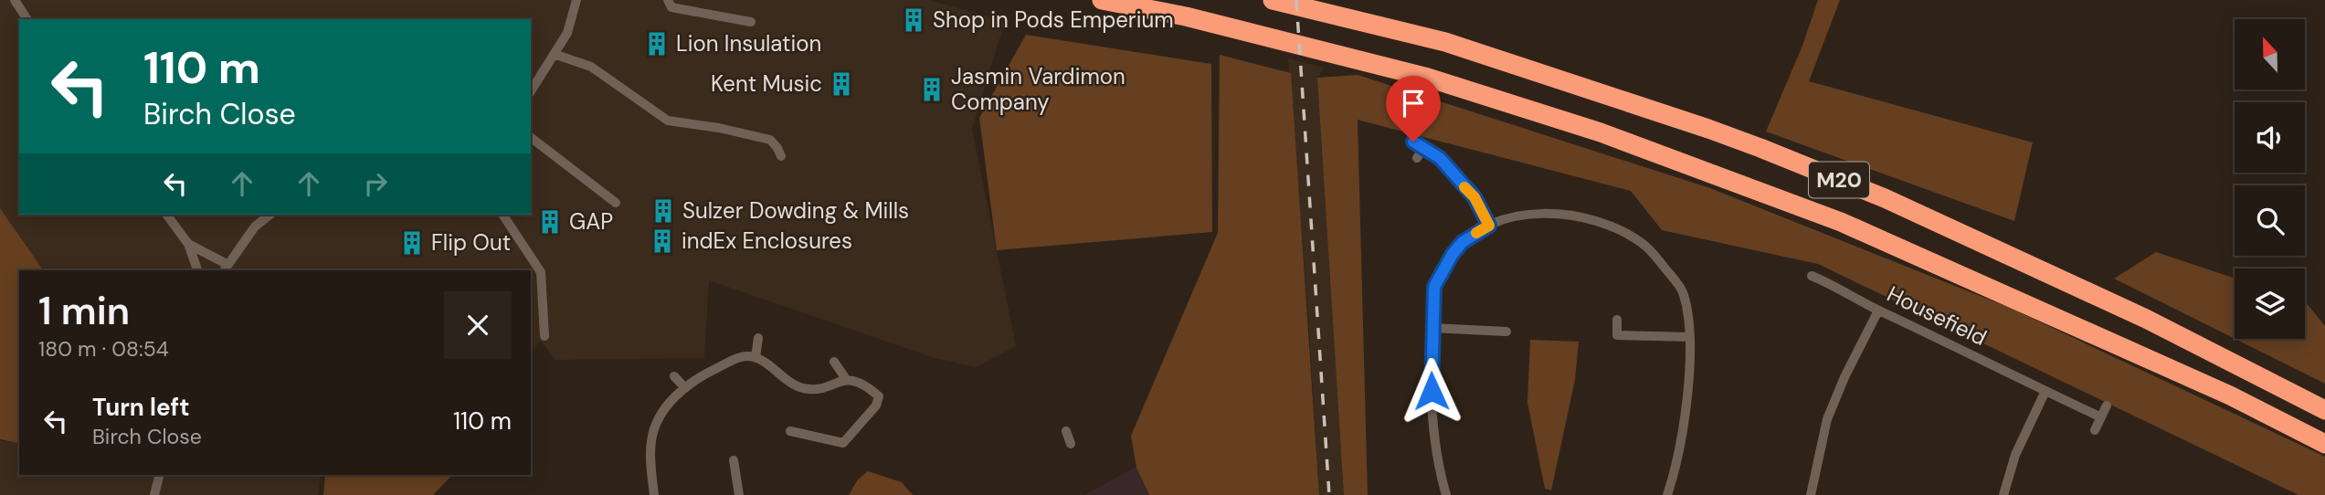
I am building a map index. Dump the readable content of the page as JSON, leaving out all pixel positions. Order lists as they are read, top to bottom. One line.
{"streets":{"highway":["M20"],"street":["Housefield"]},"places":{"building":["Shop in Pods Emperium","Lion Insulation","Kent Music","Jasmin Vardimon Company","Sulzer Dowding & Mills","GAP","indEx Enclosures","Flip Out"]},"north":"top","page":{"turn":["110 m","Birch Close"],"heading":["1 min","180 m · 08:54"],"list":[{"name":"Turn left","note":"Birch Close","value":"110 m"}]}}
